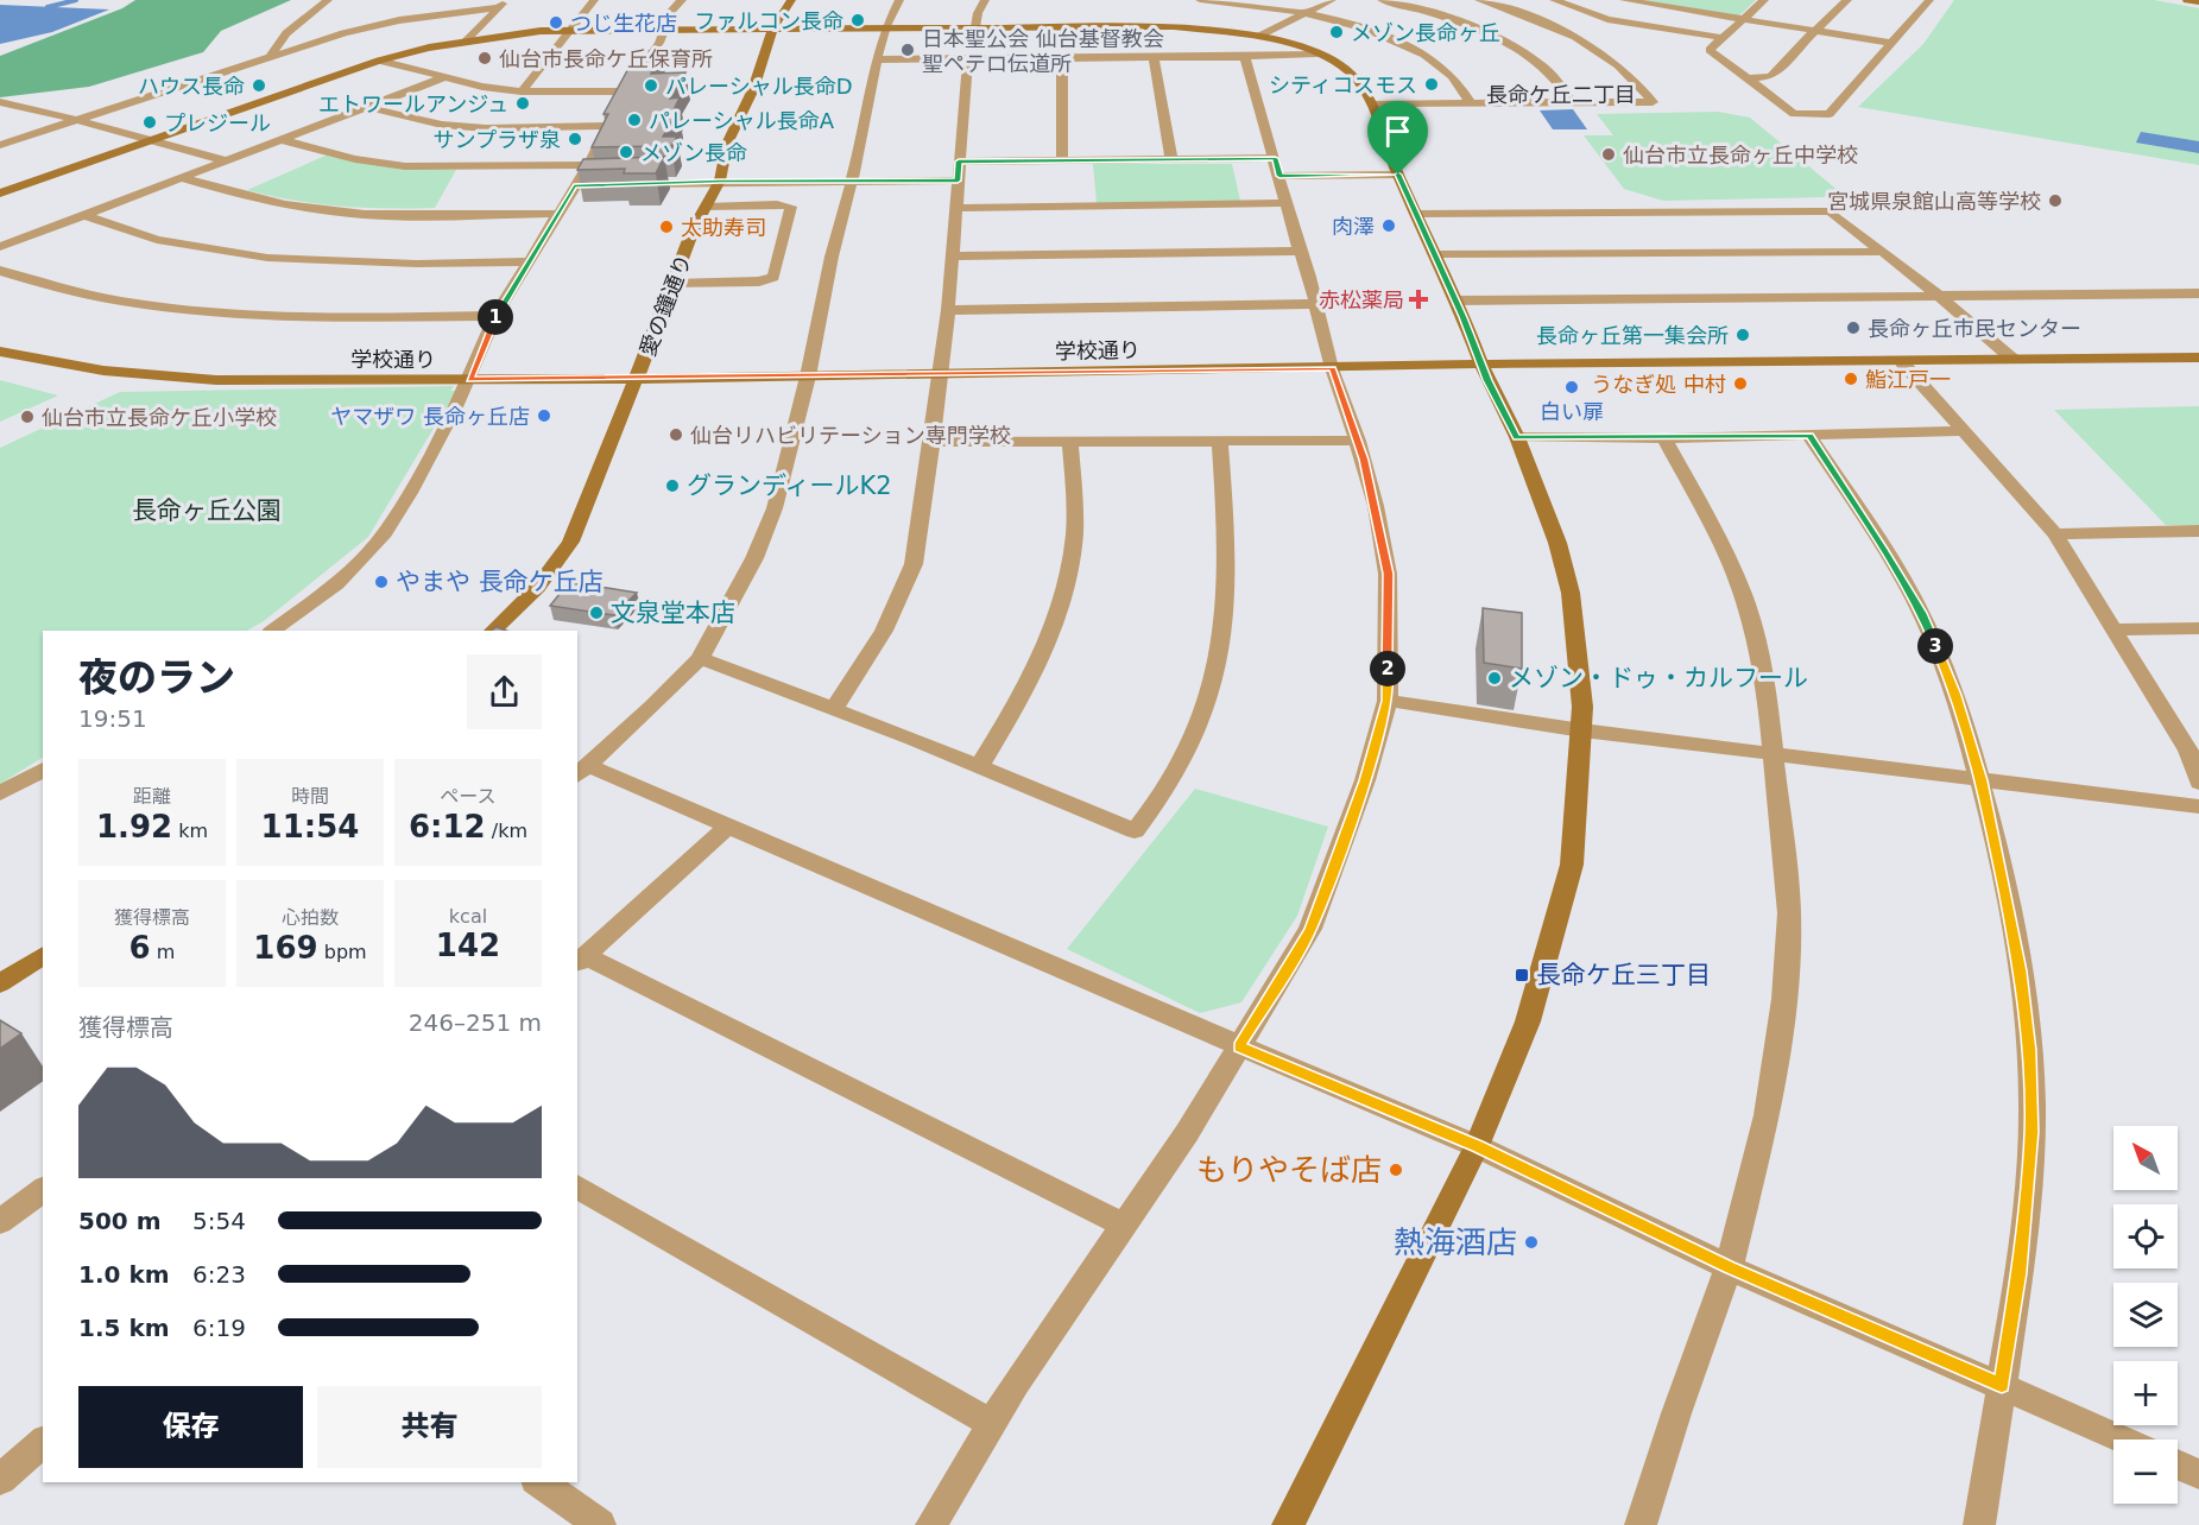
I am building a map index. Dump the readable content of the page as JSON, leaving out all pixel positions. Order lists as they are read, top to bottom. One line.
{"streets":{"street":["愛の鐘通り","学校通り"]},"crossings":[["愛の鐘通り","学校通り"]],"districts":["長命ケ丘二丁目"],"parks":["長命ヶ丘公園"],"places":{"other":["ファルコン長命","つじ生花店","メゾン長命ヶ丘","日本聖公会 仙台基督教会 聖ペテロ伝道所","仙台市長命ケ丘保育所","シティコスモス","ハウス長命","パレーシャル長命D","エトワールアンジュ","パレーシャル長命A","プレジール","サンプラザ泉","メゾン長命","仙台市立長命ヶ丘中学校","宮城県泉館山高等学校","肉澤","太助寿司","長命ヶ丘市民センター","長命ヶ丘第一集会所","鮨江戸一","うなぎ処 中村","白い扉","ヤマザワ 長命ヶ丘店","仙台市立長命ケ丘小学校","仙台リハビリテーション専門学校","グランディールK2","やまや 長命ケ丘店","文泉堂本店","メゾン・ドゥ・カルフール","もりやそば店","熱海酒店"],"health":["赤松薬局"],"transit":["長命ケ丘三丁目"]},"north":"top left","page":{"pins":["1","3","2"],"heading":["夜のラン","19:51"],"stats":[["距離","1.92 km"],["時間","11:54"],["ペース","6:12 /km"],["獲得標高","6 m"],["心拍数","169 bpm"],["kcal","142"]],"chart":["獲得標高","246–251 m"],"map_buttons":["+","−"],"list":[{"name":"500 m","note":"5:54"},{"name":"1.0 km","note":"6:23"},{"name":"1.5 km","note":"6:19"}],"buttons":["保存","共有"]}}
